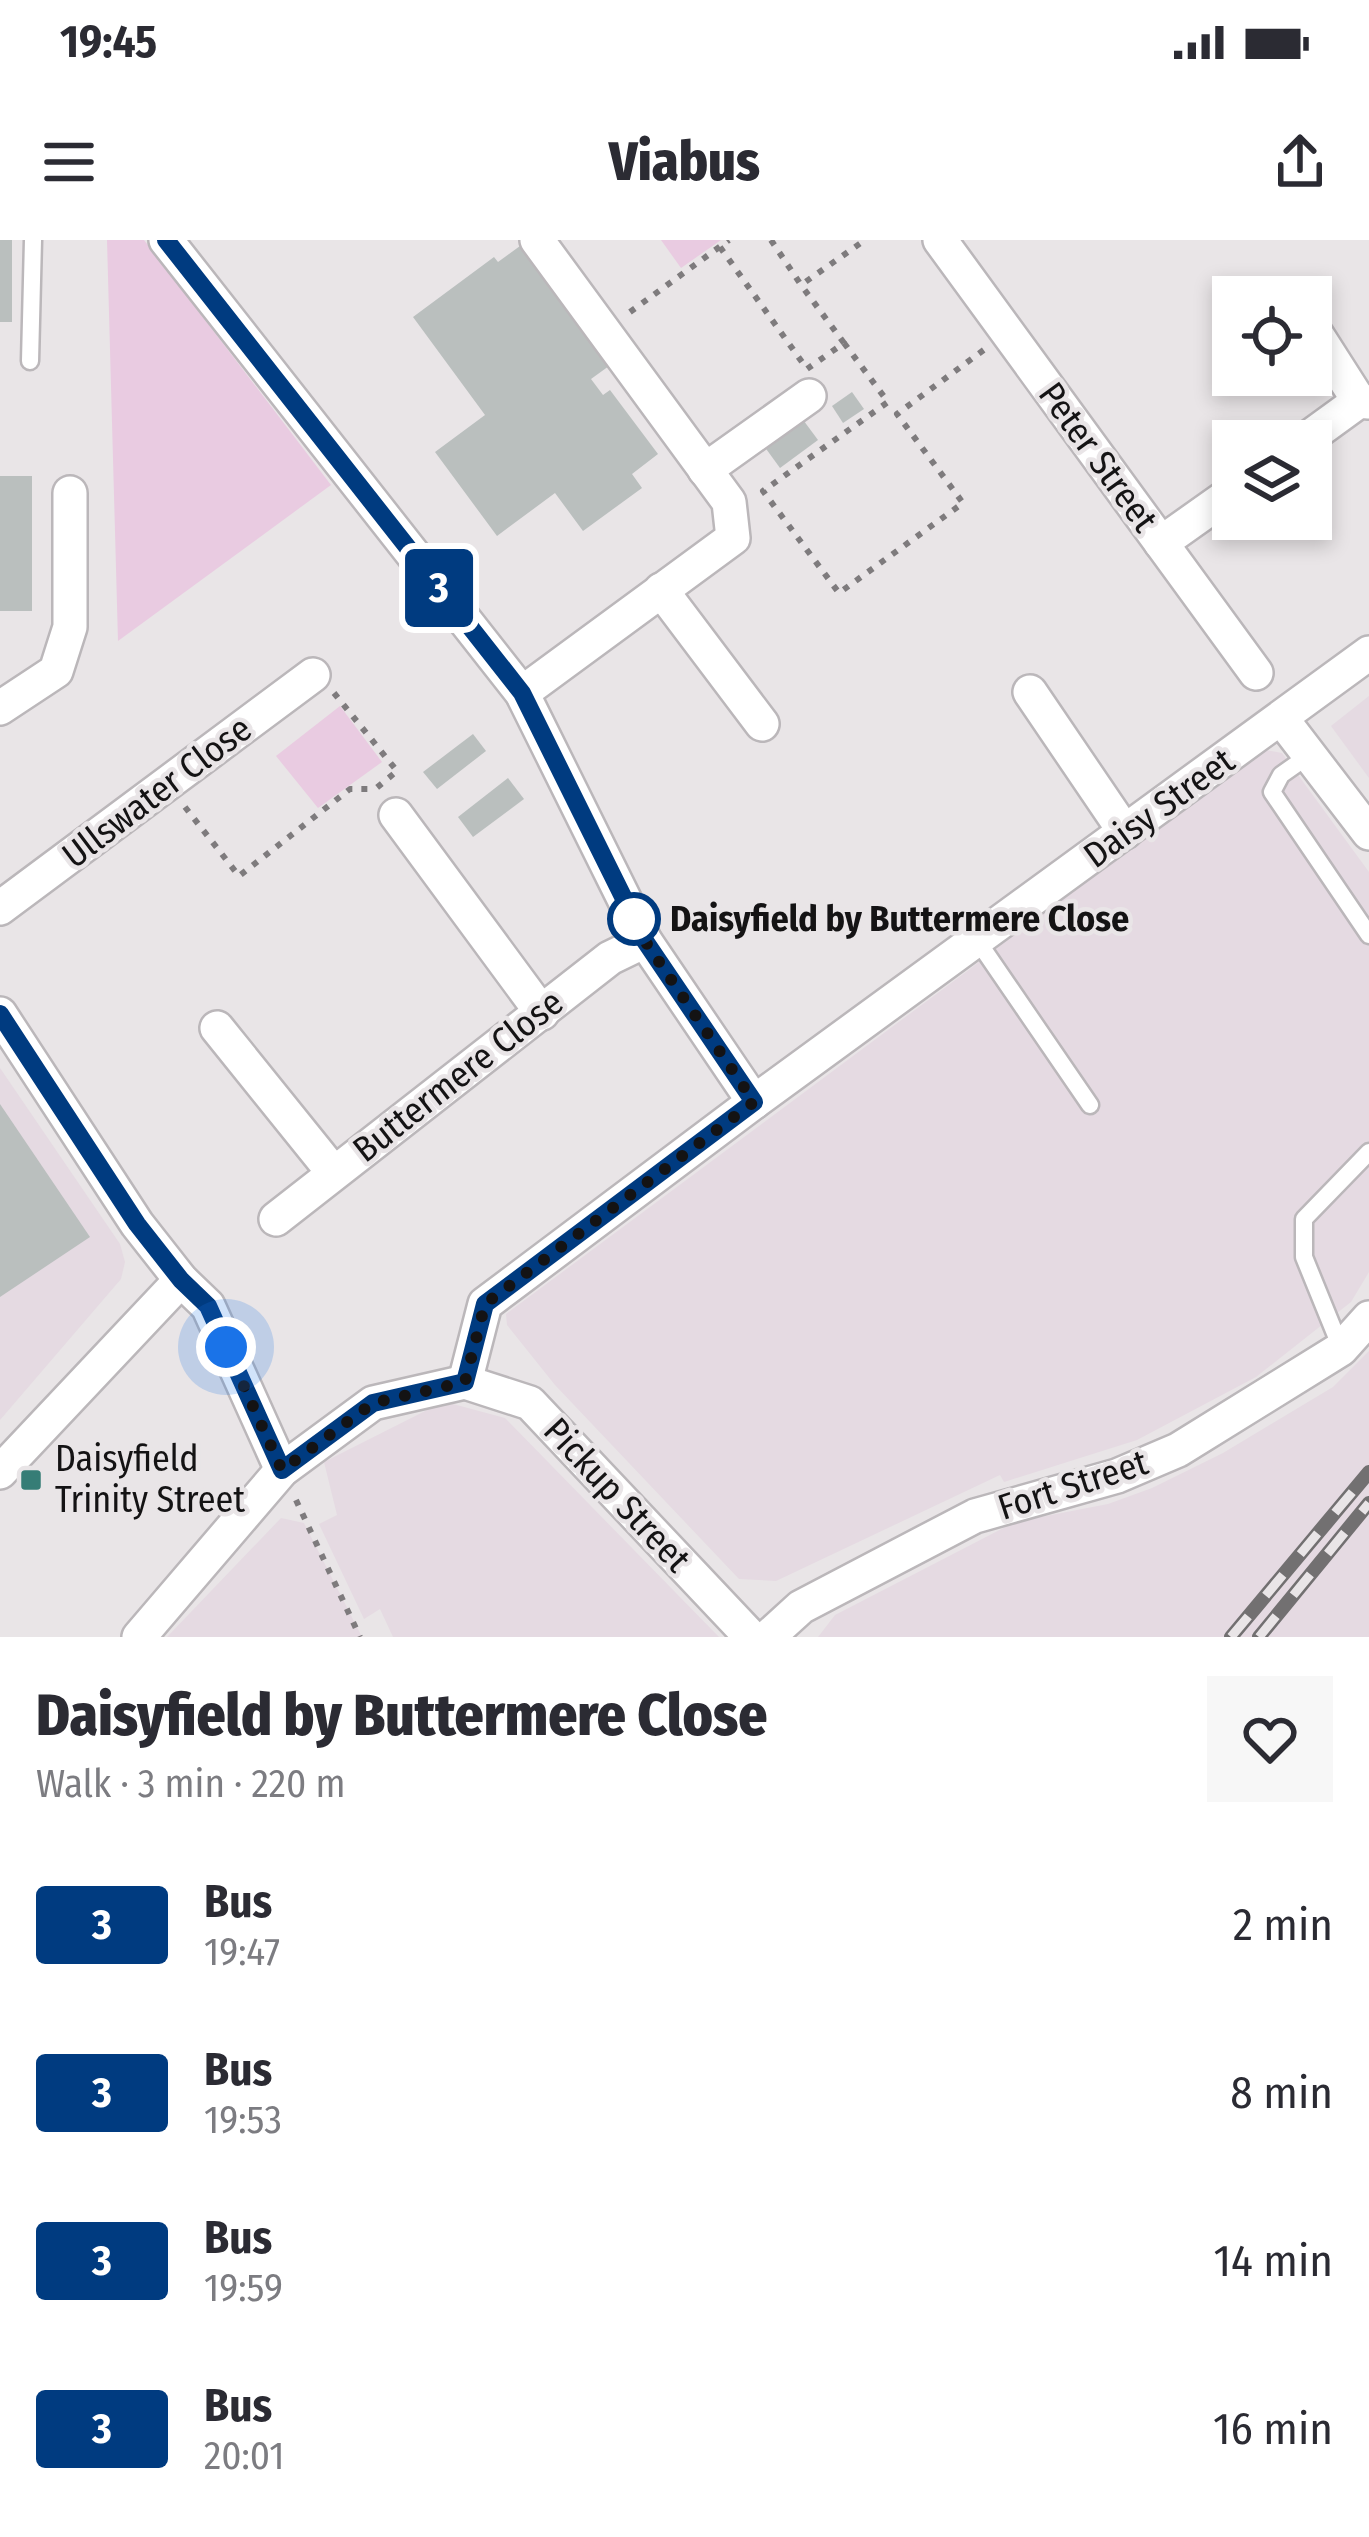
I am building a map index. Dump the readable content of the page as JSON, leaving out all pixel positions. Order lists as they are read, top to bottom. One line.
{"streets":{"street":["Peter Street","Ullswater Close","Daisy Street","Buttermere Close","Fort Street","Pickup Street"]},"crossings":[["Daisy Street","Pickup Street"]],"places":{"other":["Daisyfield by Buttermere Close"],"transit":["Daisyfield Trinity Street"]},"lines":["bus line 3"],"page":{"status":"19:45","header":"Viabus","on_map":"3","heading":["Daisyfield by Buttermere Close","Walk · 3 min · 220 m"],"list":[{"mark":"3","name":"Bus","note":"19:47","value":"2 min"},{"mark":"3","name":"Bus","note":"19:53","value":"8 min"},{"mark":"3","name":"Bus","note":"19:59","value":"14 min"},{"mark":"3","name":"Bus","note":"20:01","value":"16 min"}]}}
